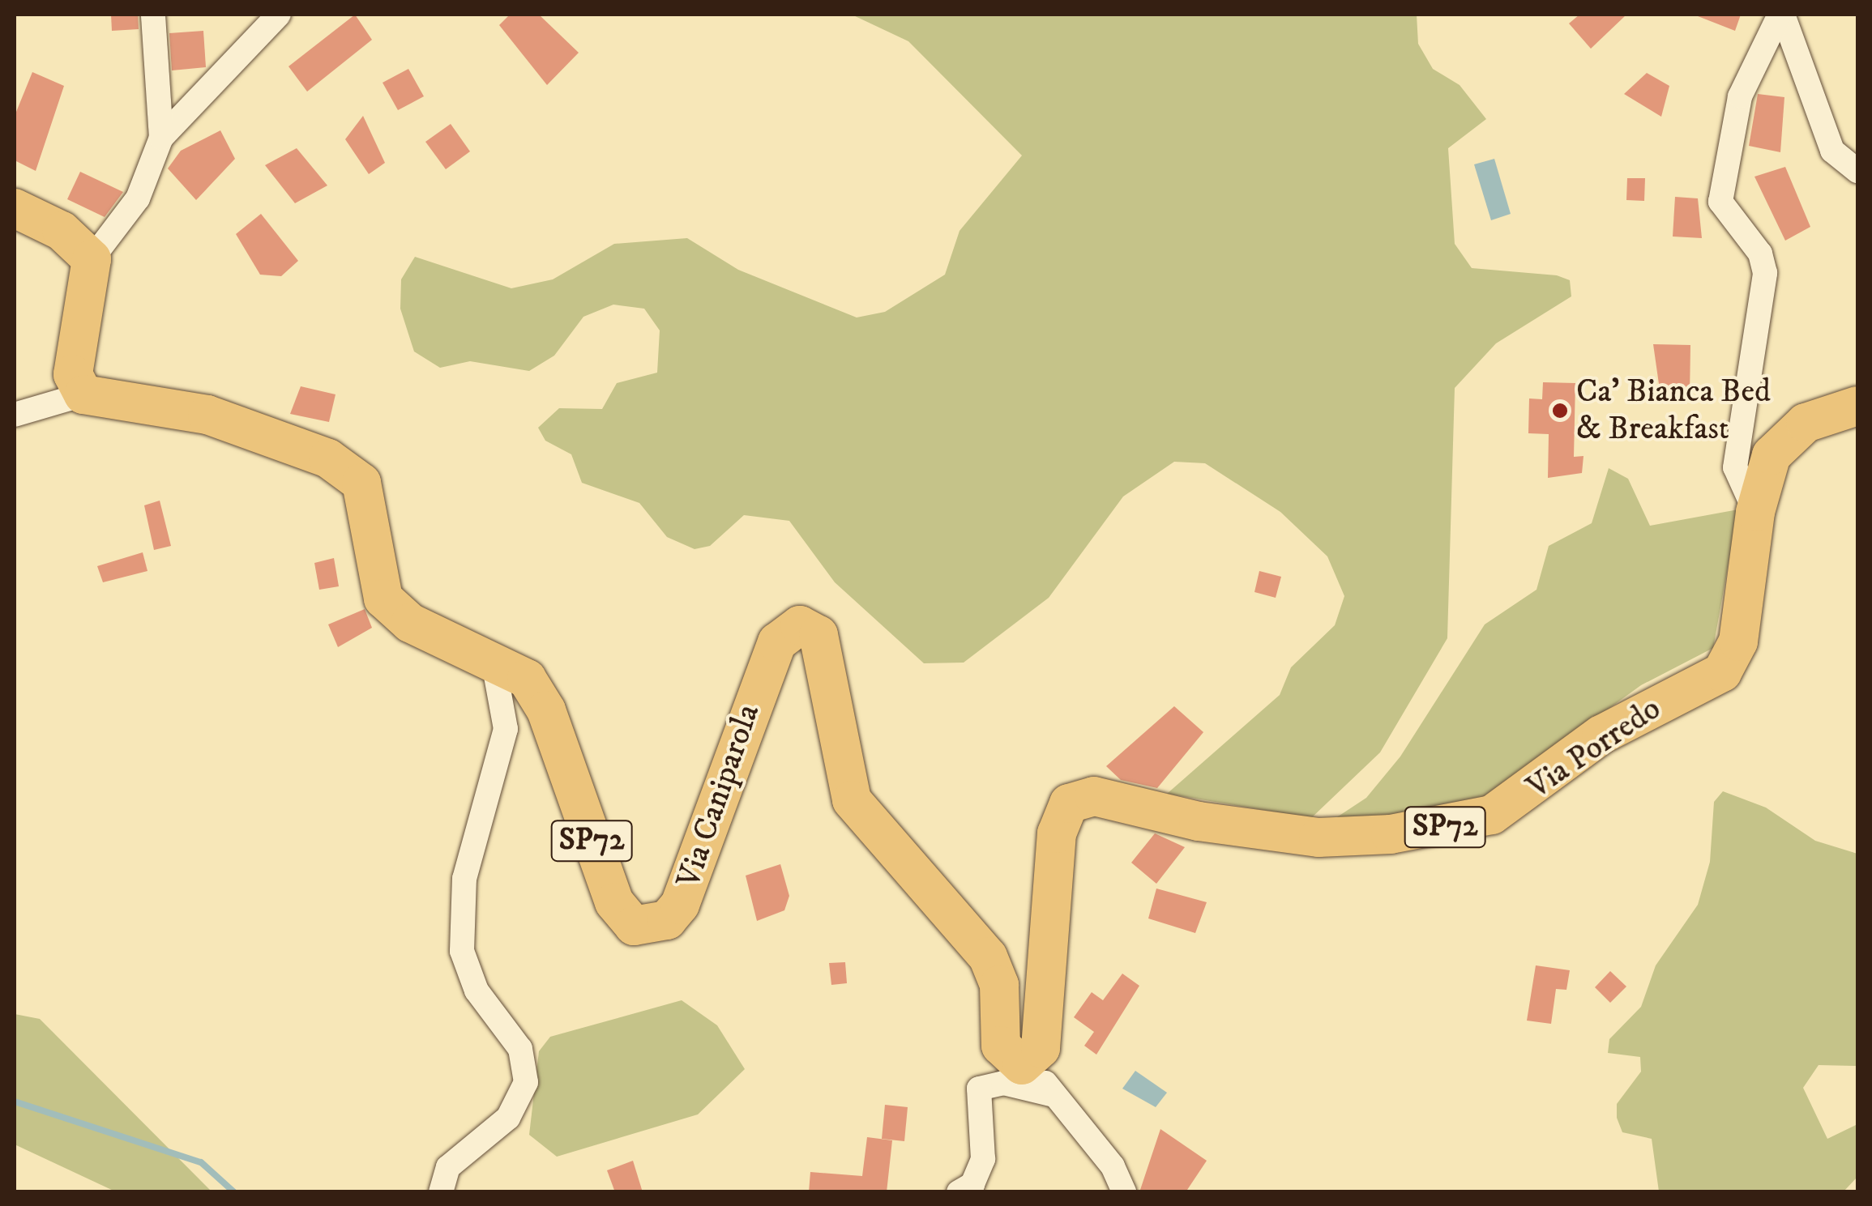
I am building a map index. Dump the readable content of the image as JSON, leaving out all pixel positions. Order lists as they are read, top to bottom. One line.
{"streets":{"main road":["Via Porredo","Via Caniparola","SP72"]},"crossings":[["Via Porredo","Via Caniparola"]],"places":["Ca' Bianca Bed & Breakfast"]}
